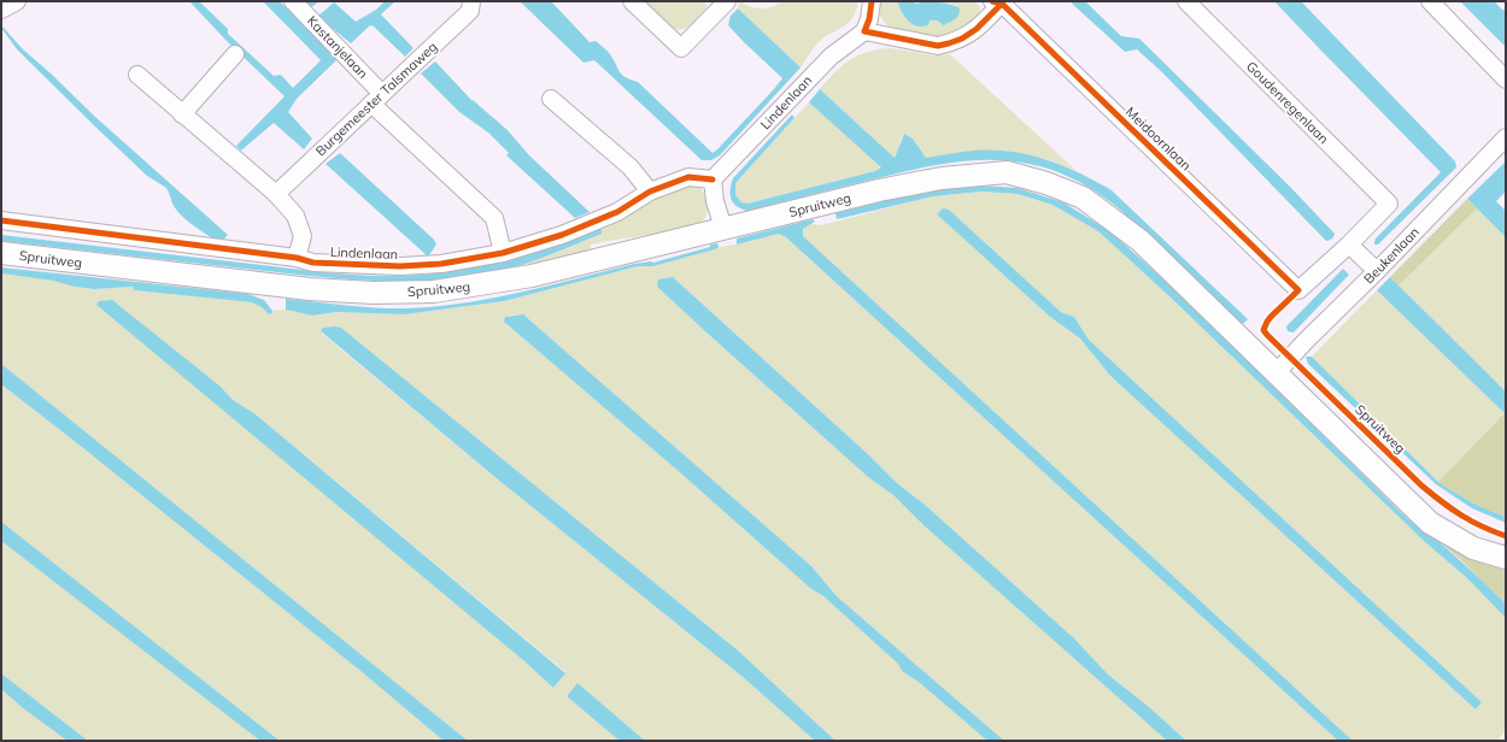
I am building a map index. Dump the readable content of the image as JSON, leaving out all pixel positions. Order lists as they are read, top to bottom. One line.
{"streets":{"main road":["Spruitweg"],"street":["Kastanjelaan","Burgemeester Talsmaweg","Lindenlaan","Goudenregenlaan","Meidoornlaan","Beukenlaan"]},"crossings":[["Kastanjelaan","Burgemeester Talsmaweg"],["Kastanjelaan","Lindenlaan"],["Goudenregenlaan","Meidoornlaan"],["Spruitweg","Beukenlaan"]]}
